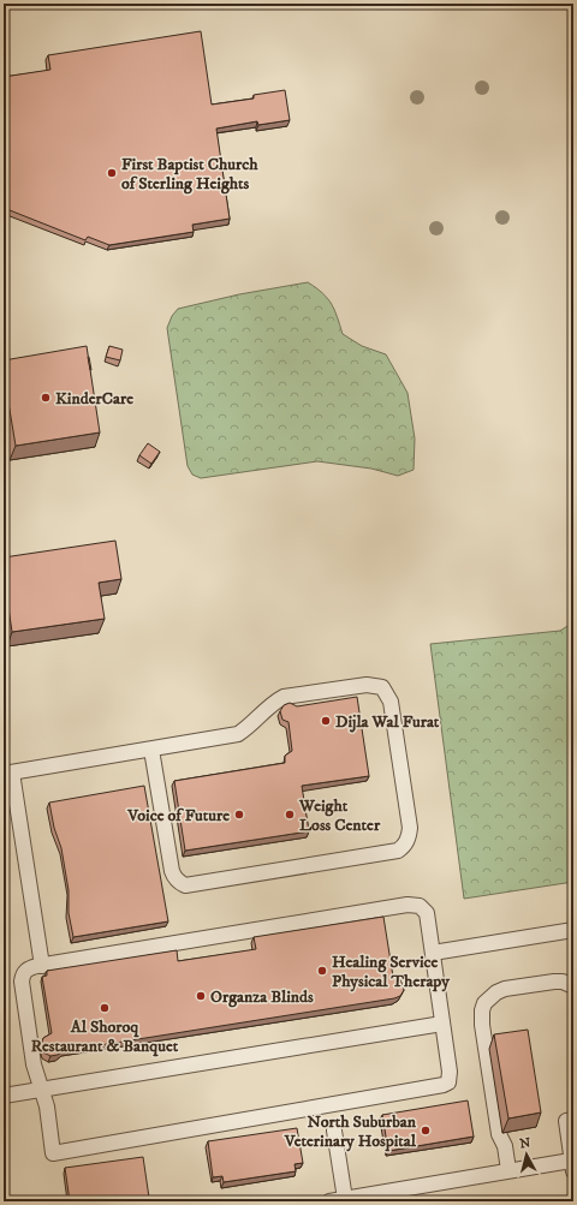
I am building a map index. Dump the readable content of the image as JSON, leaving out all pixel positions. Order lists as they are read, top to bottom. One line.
{"places":["First Baptist Church of Sterling Heights","KinderCare","Dijla Wal Furat","Voice of Future","Weight Loss Center","Healing Service Physical Therapy","Organza Blinds","Al Shoroq Restaurant & Banquet","North Suburban Veterinary Hospital"],"north":"top"}
